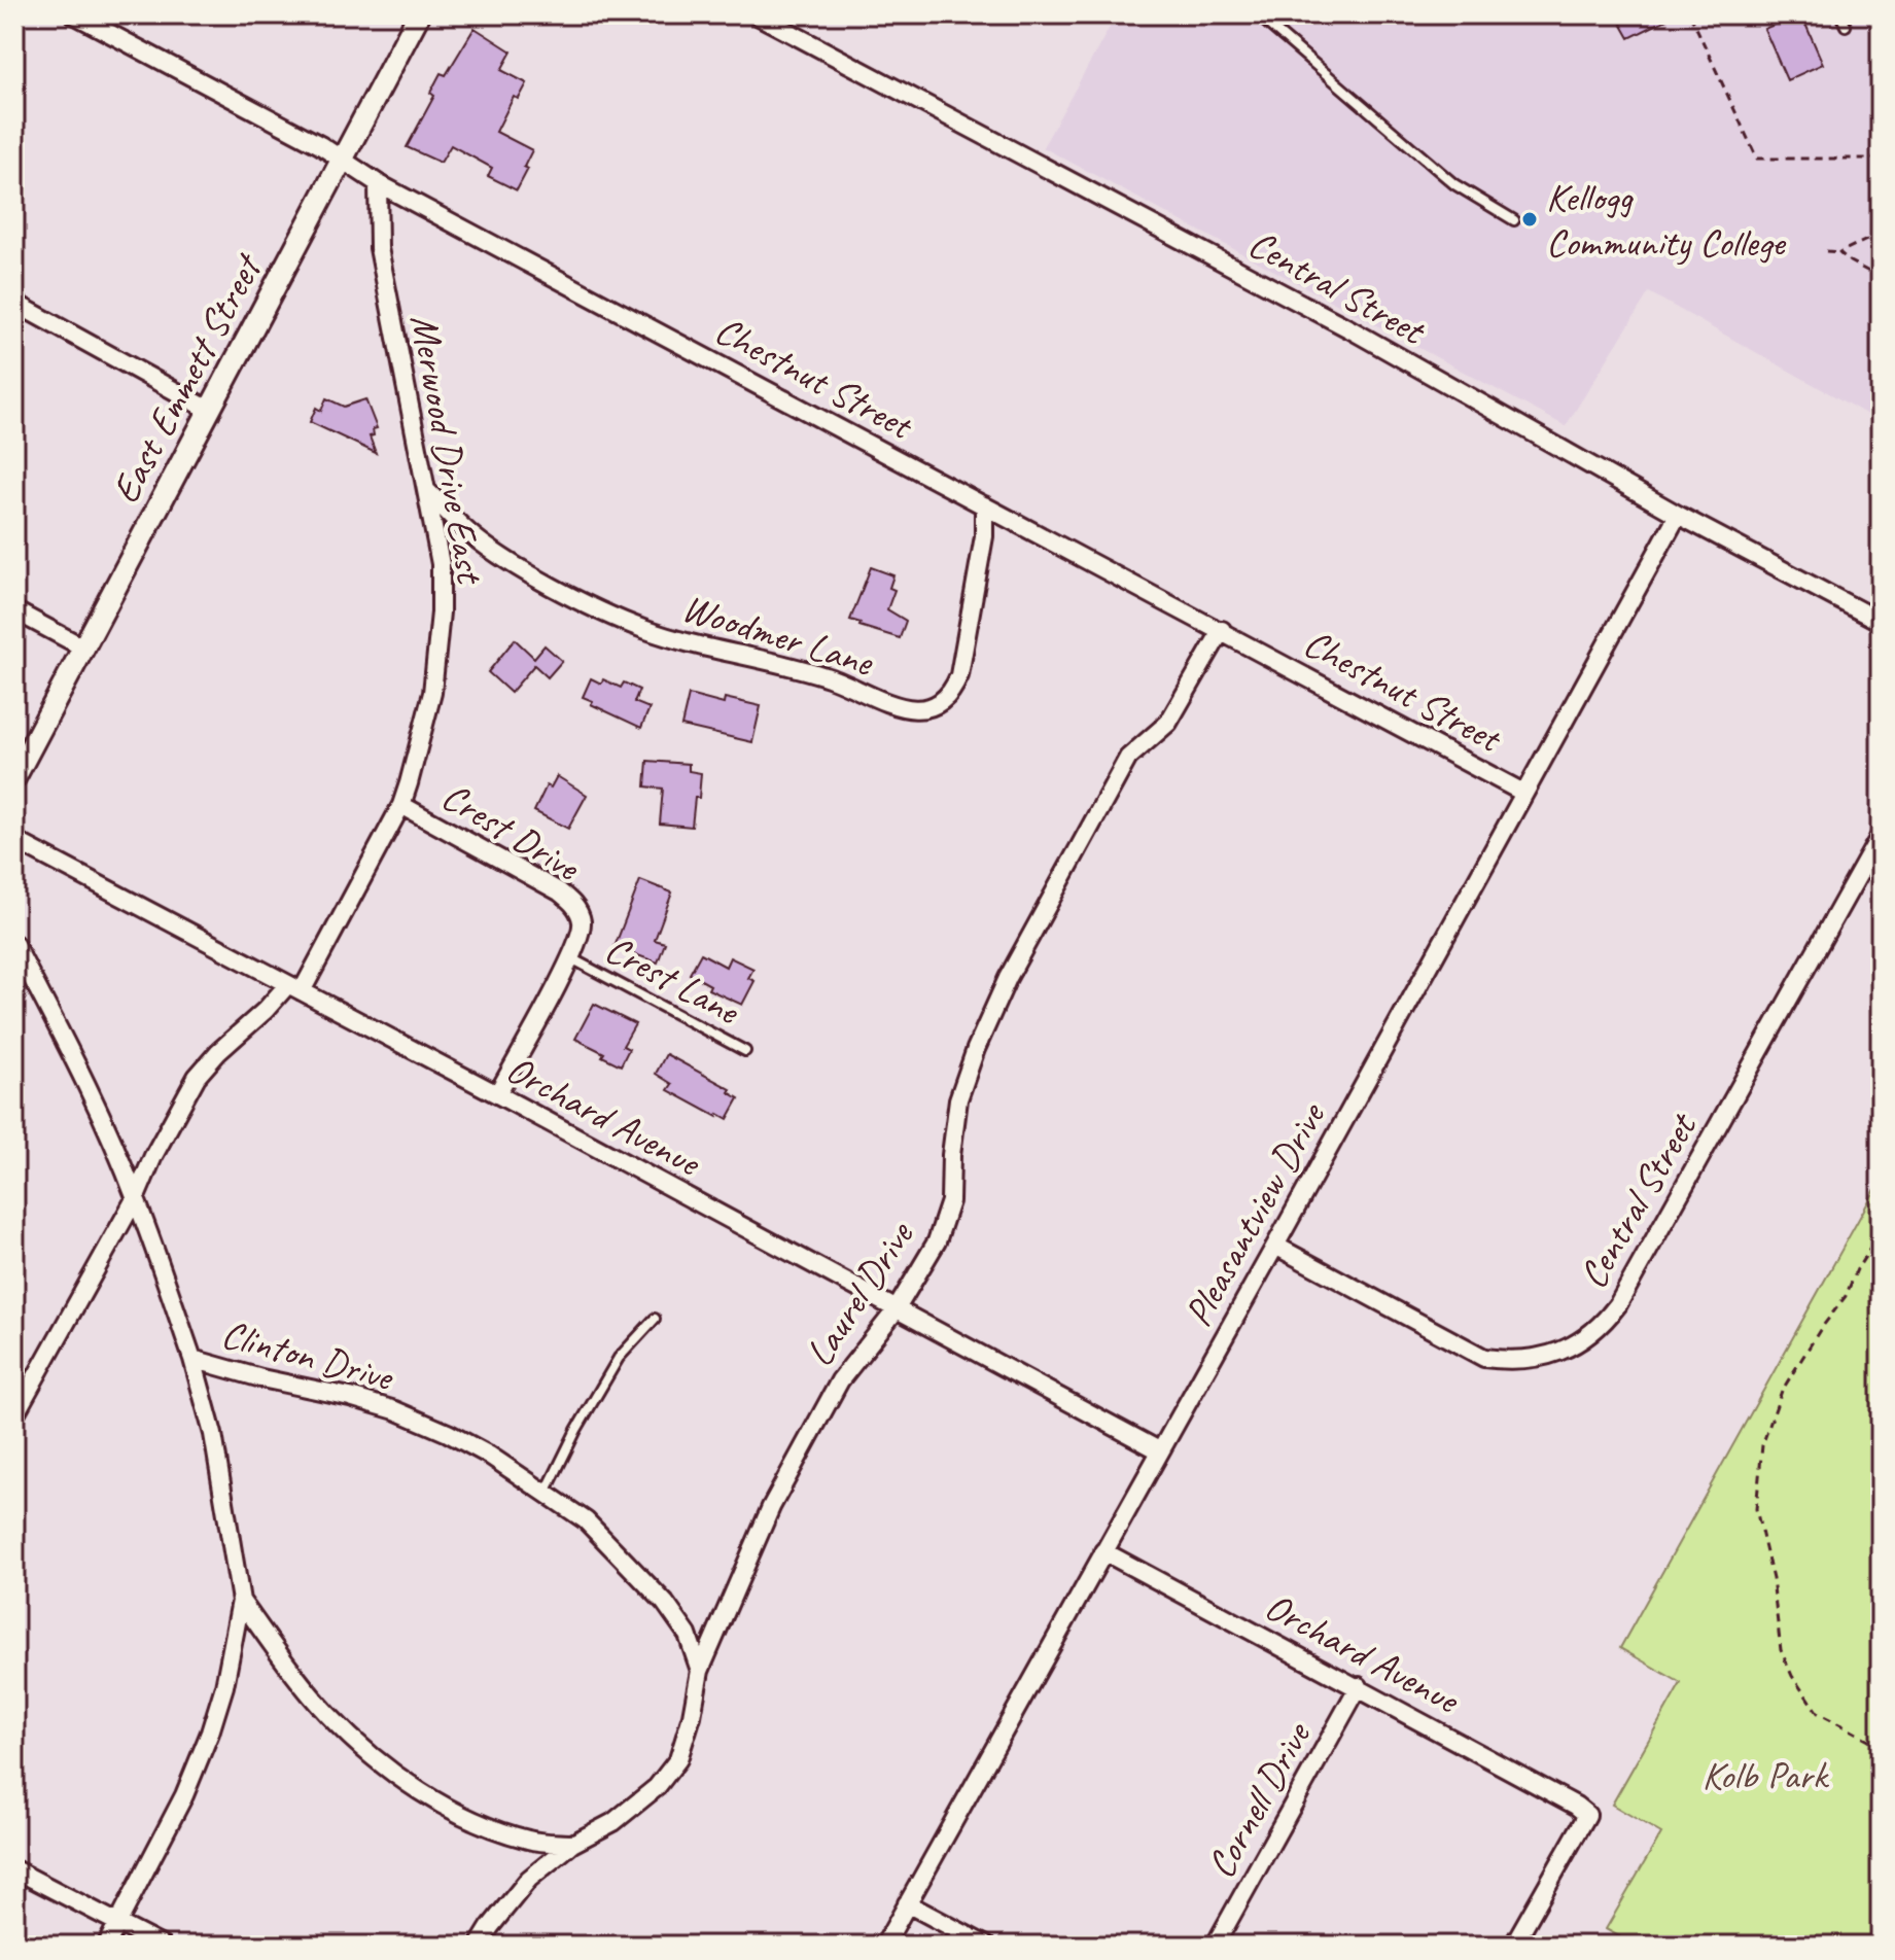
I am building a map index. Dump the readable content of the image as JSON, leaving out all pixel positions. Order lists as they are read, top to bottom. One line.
{"streets":{"street":["Central Street","Chestnut Street","East Emmett Street","Merwood Drive East","Woodmer Lane","Crest Drive","Orchard Avenue","Pleasantview Drive","Laurel Drive","Clinton Drive","Cornell Drive"],"lane":["Crest Lane"]},"crossings":[["Central Street","Pleasantview Drive"],["Chestnut Street","East Emmett Street"],["Chestnut Street","Merwood Drive East"],["Chestnut Street","Woodmer Lane"],["Chestnut Street","Pleasantview Drive"],["Chestnut Street","Laurel Drive"],["Merwood Drive East","Woodmer Lane"],["Merwood Drive East","Crest Drive"],["Merwood Drive East","Orchard Avenue"],["Merwood Drive East","Clinton Drive"],["Crest Drive","Crest Lane"],["Crest Drive","Orchard Avenue"],["Orchard Avenue","Pleasantview Drive"],["Orchard Avenue","Laurel Drive"],["Orchard Avenue","Cornell Drive"],["Laurel Drive","Clinton Drive"]],"parks":["Kolb Park"],"places":["Kellogg Community College"]}
